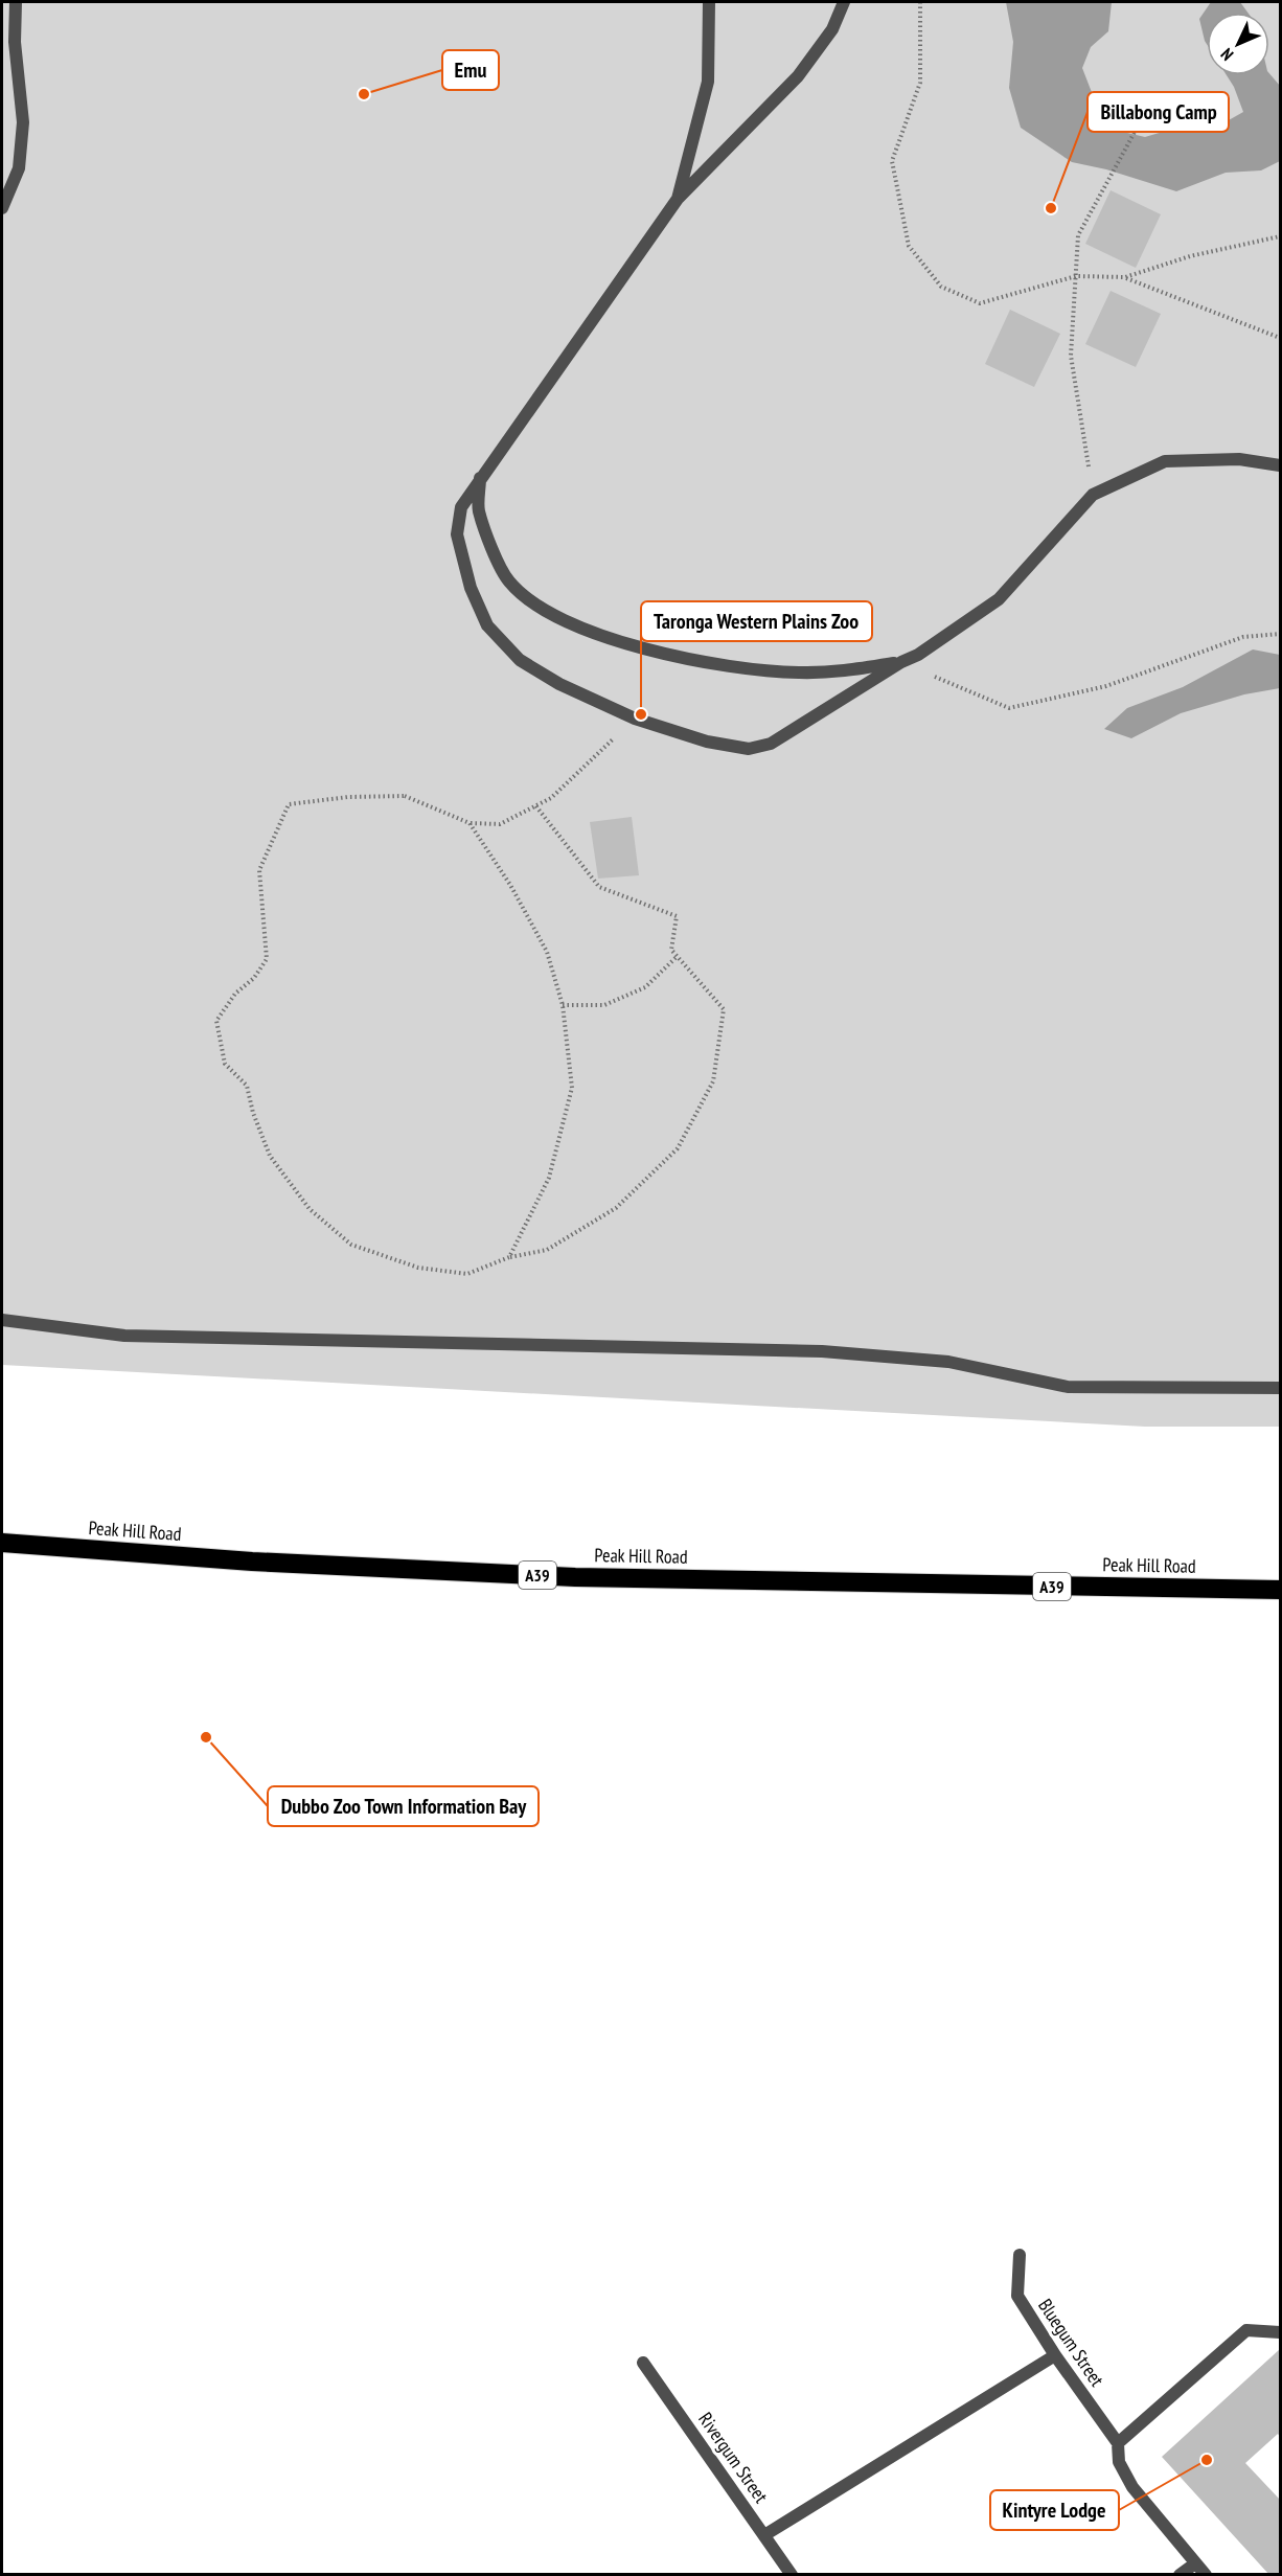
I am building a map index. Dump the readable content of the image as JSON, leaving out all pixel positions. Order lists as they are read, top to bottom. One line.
{"streets":{"highway":["Peak Hill Road","A39"],"lane":["Bluegum Street","Rivergum Street"]},"places":["Emu","Billabong Camp","Taronga Western Plains Zoo","Dubbo Zoo Town Information Bay","Kintyre Lodge"],"north":"bottom left"}
